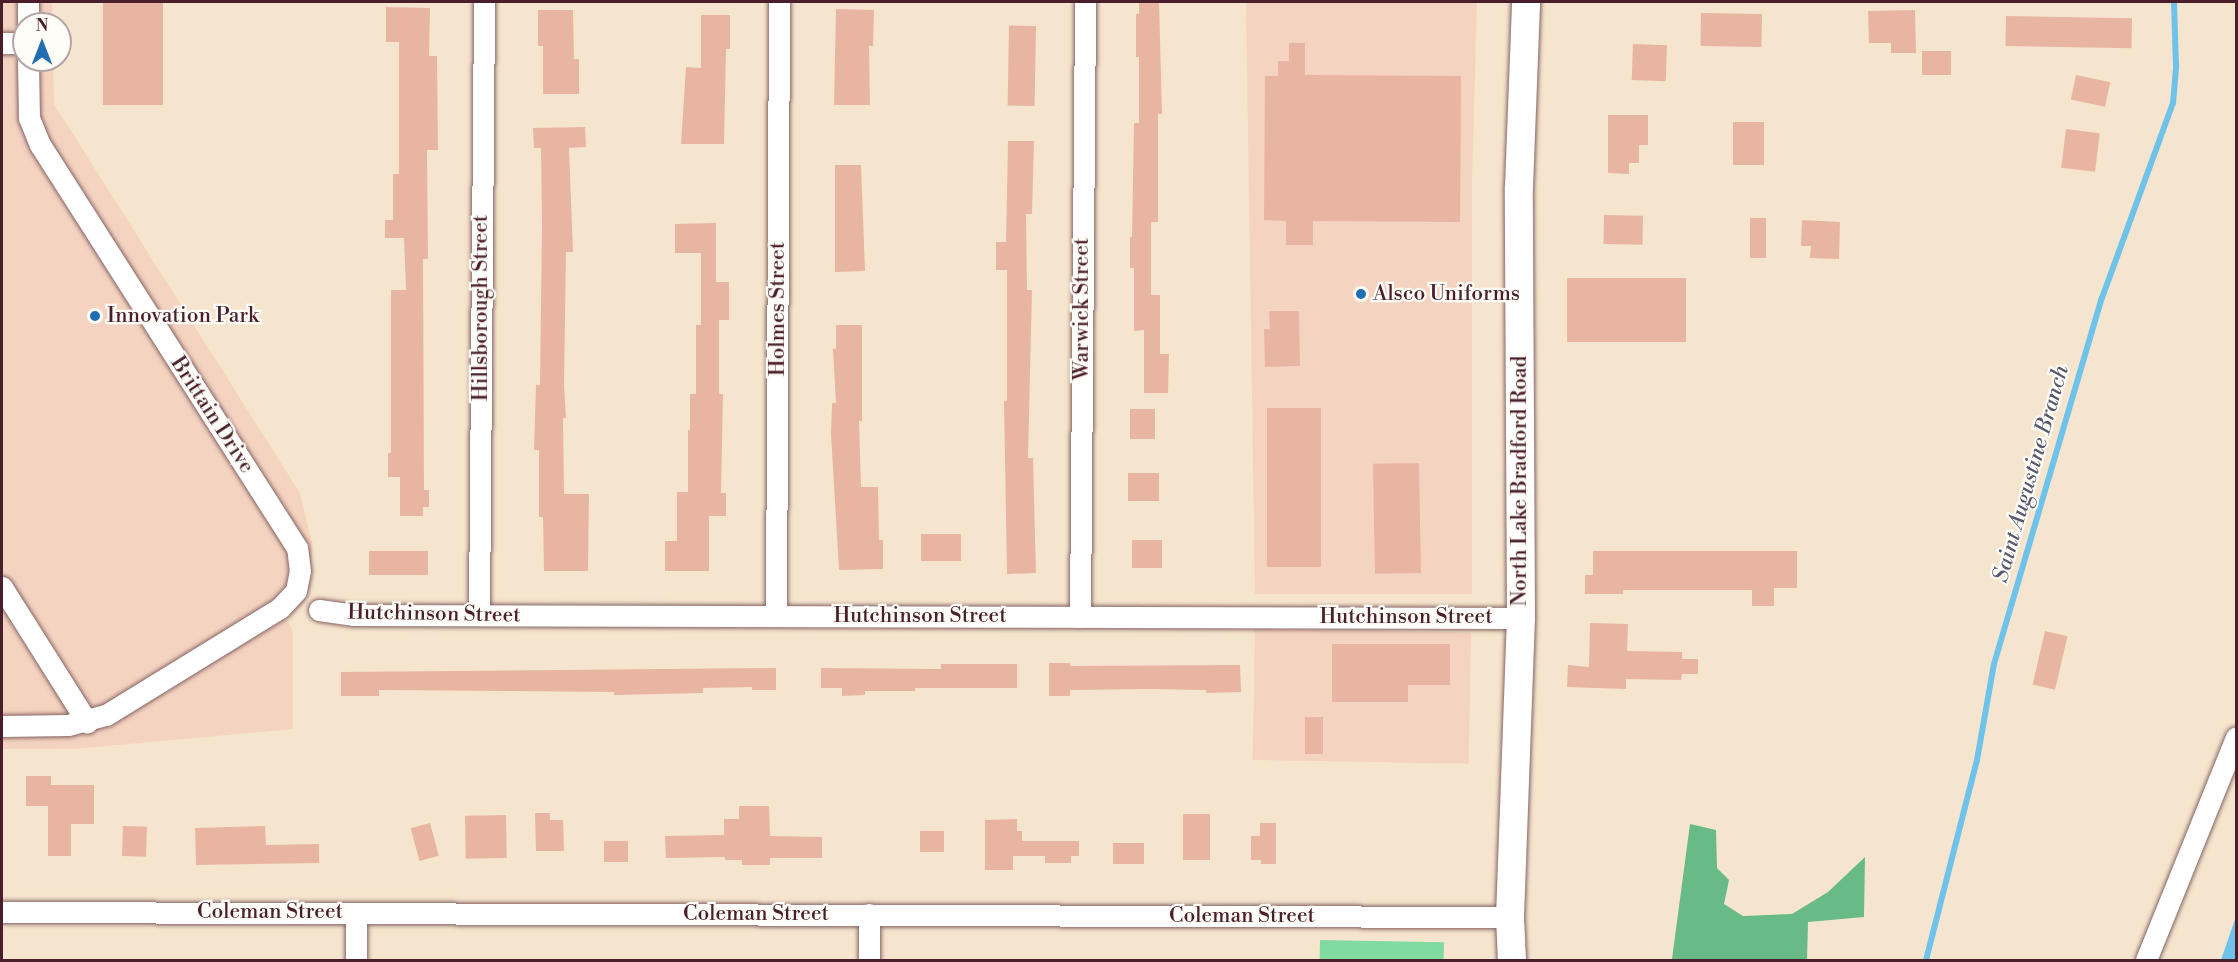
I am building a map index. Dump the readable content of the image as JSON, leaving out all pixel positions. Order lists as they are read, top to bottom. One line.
{"streets":{"main road":["North Lake Bradford Road"],"street":["Hillsborough Street","Holmes Street","Warwick Street","Brittain Drive","Hutchinson Street","Coleman Street"]},"crossings":[["Hillsborough Street","Hutchinson Street"],["Holmes Street","Hutchinson Street"],["Warwick Street","Hutchinson Street"],["North Lake Bradford Road","Hutchinson Street"],["North Lake Bradford Road","Coleman Street"]],"water":["Saint Augustine Branch"],"places":["Alsco Uniforms","Innovation Park"],"north":"top"}
